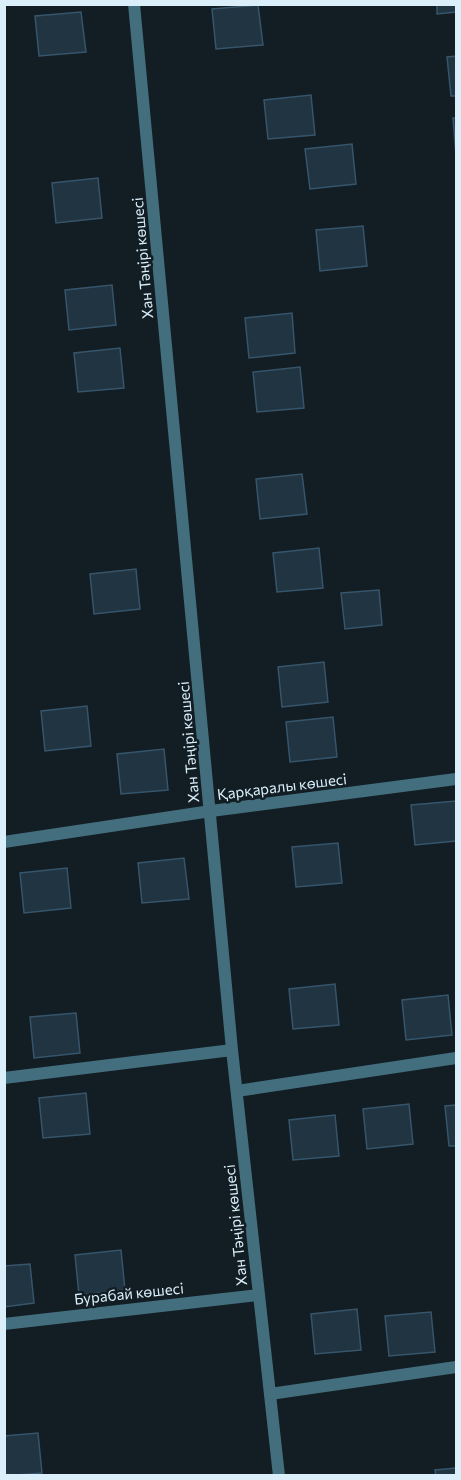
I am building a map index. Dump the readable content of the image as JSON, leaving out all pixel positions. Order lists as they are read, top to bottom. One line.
{"streets":{"street":["Хан Тәңірі көшесі","Қарқаралы көшесі","Бурабай көшесі"]},"crossings":[["Хан Тәңірі көшесі","Қарқаралы көшесі"],["Хан Тәңірі көшесі","Бурабай көшесі"]]}
